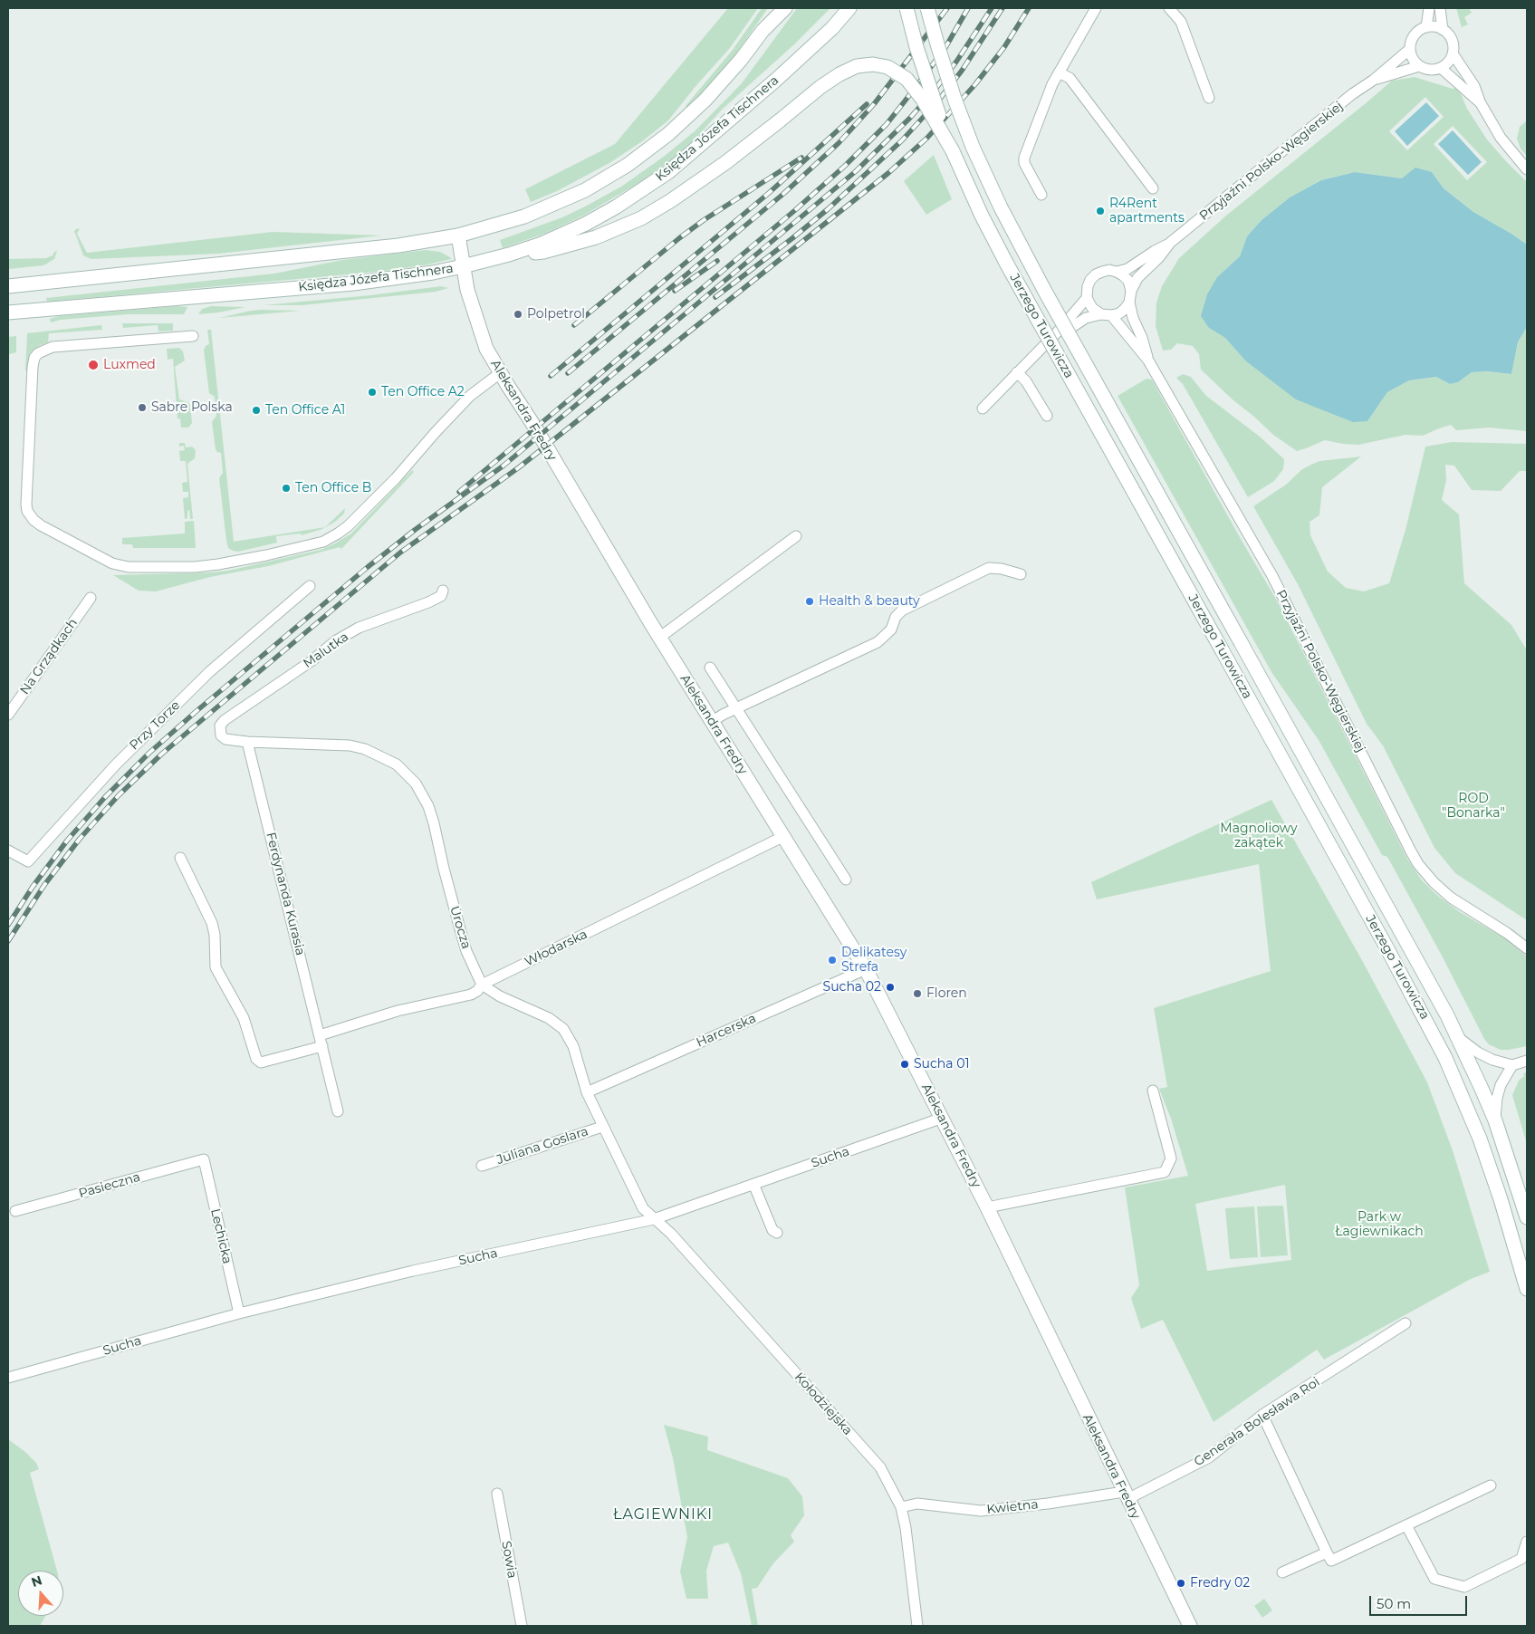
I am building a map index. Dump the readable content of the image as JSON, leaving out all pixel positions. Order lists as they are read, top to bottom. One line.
{"streets":{"main road":["Księdza Józefa Tischnera","Jerzego Turowicza","Aleksandra Fredry"],"street":["Przyjaźni Polsko-Węgierskiej","Malutka","Na Grządkach","Przy Torze","Ferdynanda Kurasia","Urocza","Włodarska","Harcerska","Juliana Goslara","Sucha","Pasieczna","Lechicka","Kołodziejska","Generała Bolesława Roi","Kwietna","Sowia"]},"crossings":[["Księdza Józefa Tischnera","Aleksandra Fredry"],["Aleksandra Fredry","Włodarska"],["Aleksandra Fredry","Harcerska"],["Aleksandra Fredry","Sucha"],["Aleksandra Fredry","Generała Bolesława Roi"],["Aleksandra Fredry","Kwietna"],["Malutka","Urocza"],["Ferdynanda Kurasia","Urocza"],["Ferdynanda Kurasia","Włodarska"],["Urocza","Włodarska"],["Sucha","Lechicka"],["Sucha","Kołodziejska"],["Pasieczna","Lechicka"],["Kołodziejska","Kwietna"],["Generała Bolesława Roi","Kwietna"]],"districts":["ŁAGIEWNIKI"],"parks":["ROD \"Bonarka\"","Magnoliowy zakątek","Park w Łagiewnikach"],"places":["R4Rent apartments","Polpetrol","Luxmed","Ten Office A2","Sabre Polska","Ten Office A1","Ten Office B","Health & beauty","Delikatesy Strefa","Sucha 02","Floren","Sucha 01","Fredry 02"],"scale_bar":"50 m","north":"top"}
